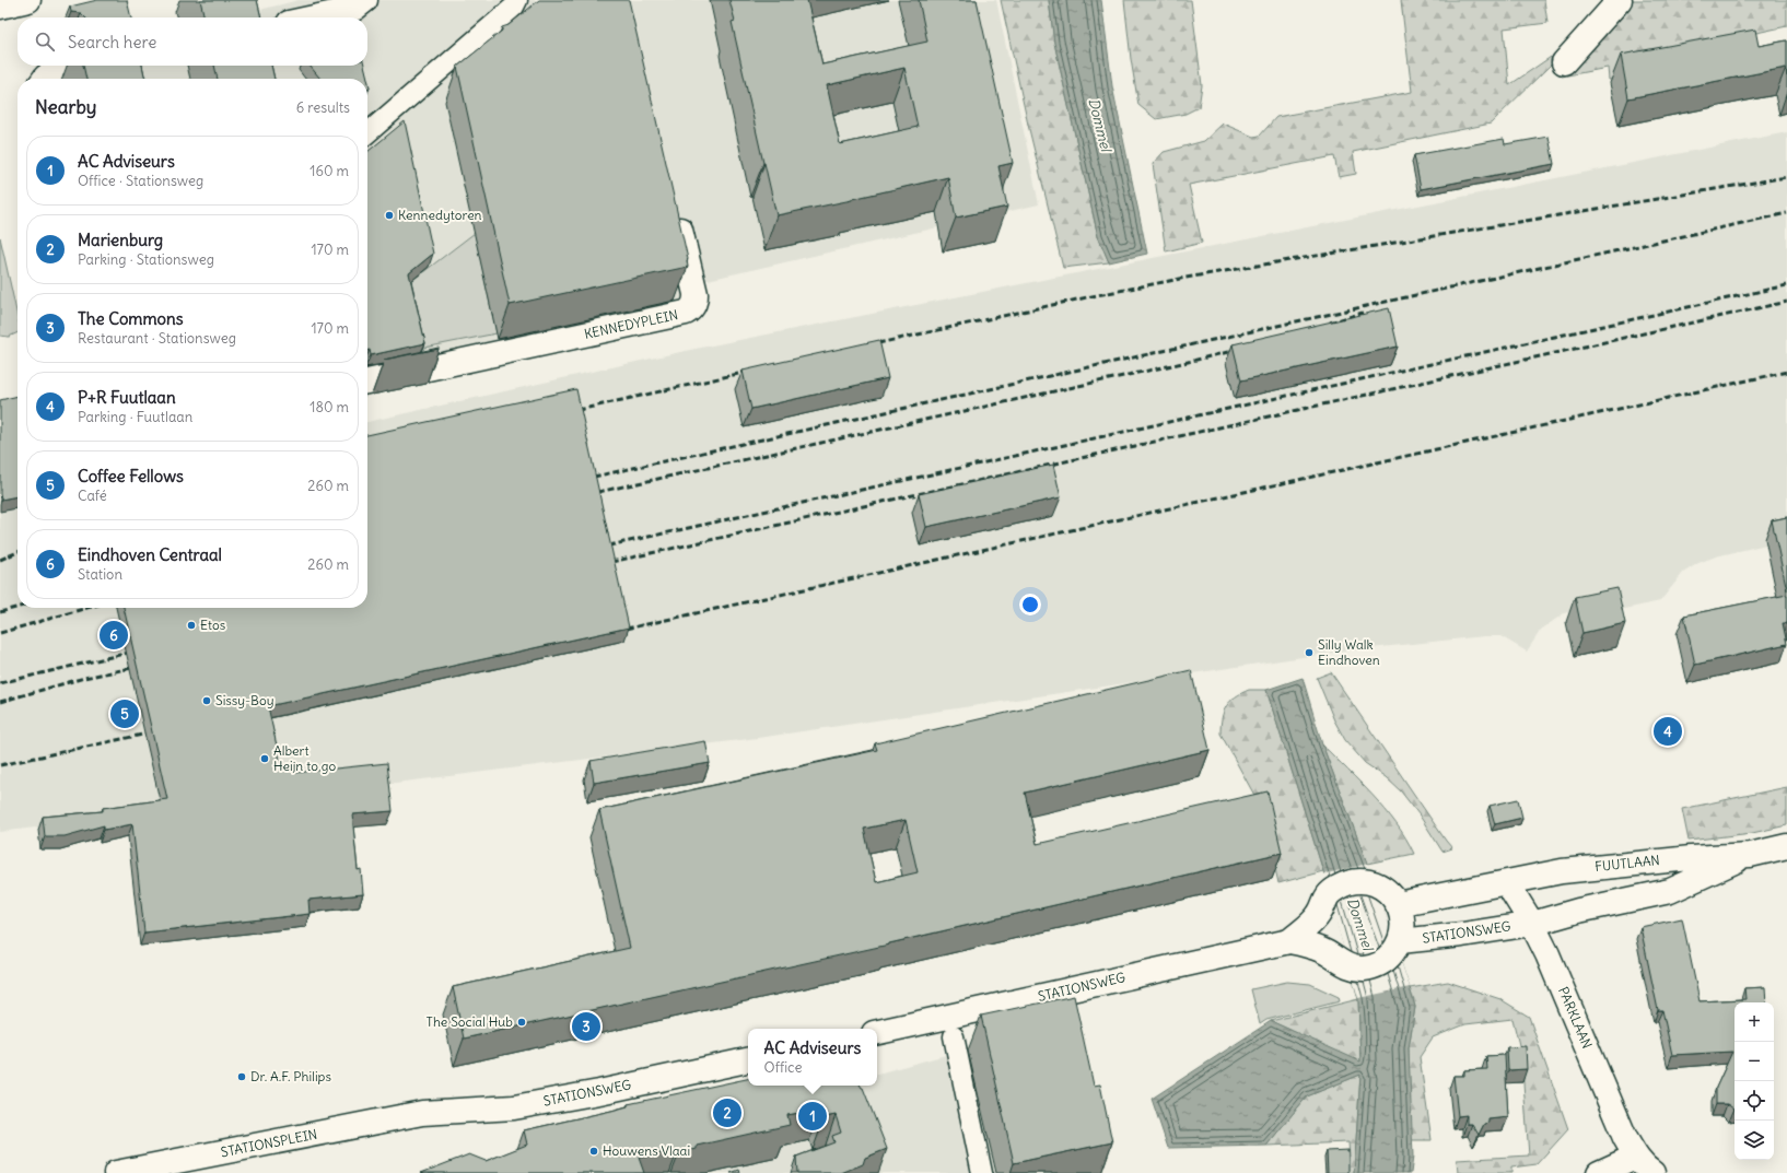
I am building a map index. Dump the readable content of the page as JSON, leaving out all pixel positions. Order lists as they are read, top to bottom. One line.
{"streets":{"street":["KENNEDYPLEIN","FUUTLAAN","STATIONSWEG","PARKLAAN","STATIONSPLEIN"]},"crossings":[["FUUTLAAN","STATIONSWEG"],["FUUTLAAN","PARKLAAN"],["STATIONSWEG","PARKLAAN"],["STATIONSWEG","STATIONSPLEIN"]],"water":["Dommel"],"places":["Kennedytoren","Etos","Silly Walk Eindhoven","Sissy-Boy","Albert Heijn to go","The Social Hub","Dr. A.F. Philips","Houwens Vlaai"],"page":{"search":"Search here","heading":["Nearby","6 results"],"list":[{"mark":"1","name":"AC Adviseurs","note":"Office · Stationsweg","value":"160 m"},{"mark":"2","name":"Marienburg","note":"Parking · Stationsweg","value":"170 m"},{"mark":"3","name":"The Commons","note":"Restaurant · Stationsweg","value":"170 m"},{"mark":"4","name":"P+R Fuutlaan","note":"Parking · Fuutlaan","value":"180 m"},{"mark":"5","name":"Coffee Fellows","note":"Café","value":"260 m"},{"mark":"6","name":"Eindhoven Centraal","note":"Station","value":"260 m"}],"pins":["6","5","4","3","2","1"],"map_buttons":["+","−"],"popup":["AC Adviseurs","Office"]}}
